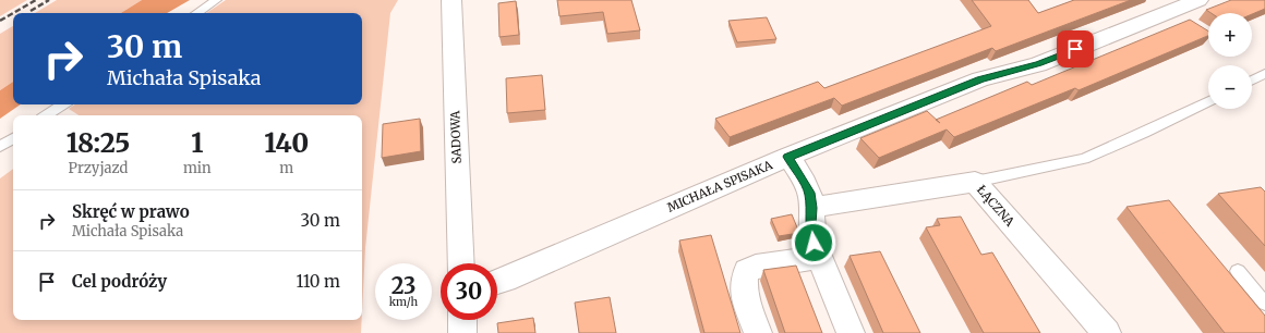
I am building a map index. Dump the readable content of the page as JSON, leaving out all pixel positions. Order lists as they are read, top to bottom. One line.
{"streets":{"street":["SADOWA","MICHAŁA SPISAKA","ŁĄCZNA"]},"page":{"map_buttons":["+","−"],"turn":["30 m","Michała Spisaka"],"eta":["18:25","Przyjazd","1","min","140","m"],"list":[{"name":"Skręć w prawo","note":"Michała Spisaka","value":"30 m"},{"name":"Cel podróży","value":"110 m"}],"speed":"23 km/h","limit":"30"}}
